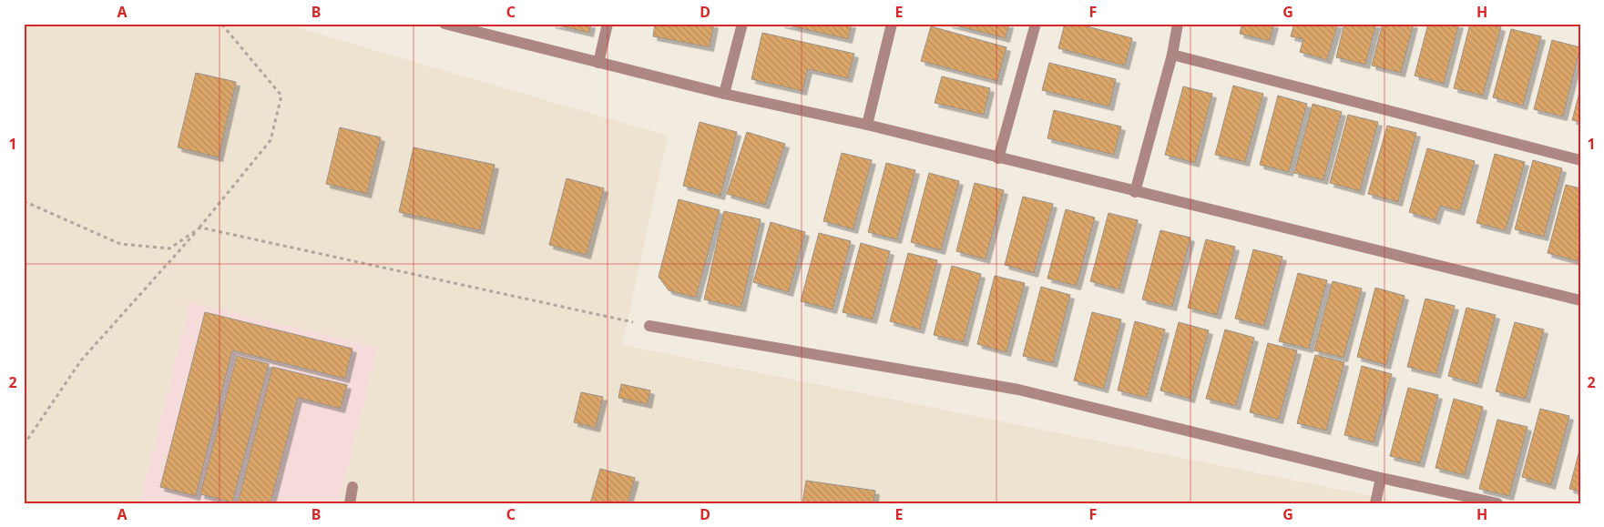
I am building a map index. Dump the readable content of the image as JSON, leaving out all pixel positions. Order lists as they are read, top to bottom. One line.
{"grid":{"columns":["A","B","C","D","E","F","G","H"],"rows":["1","2"]}}
